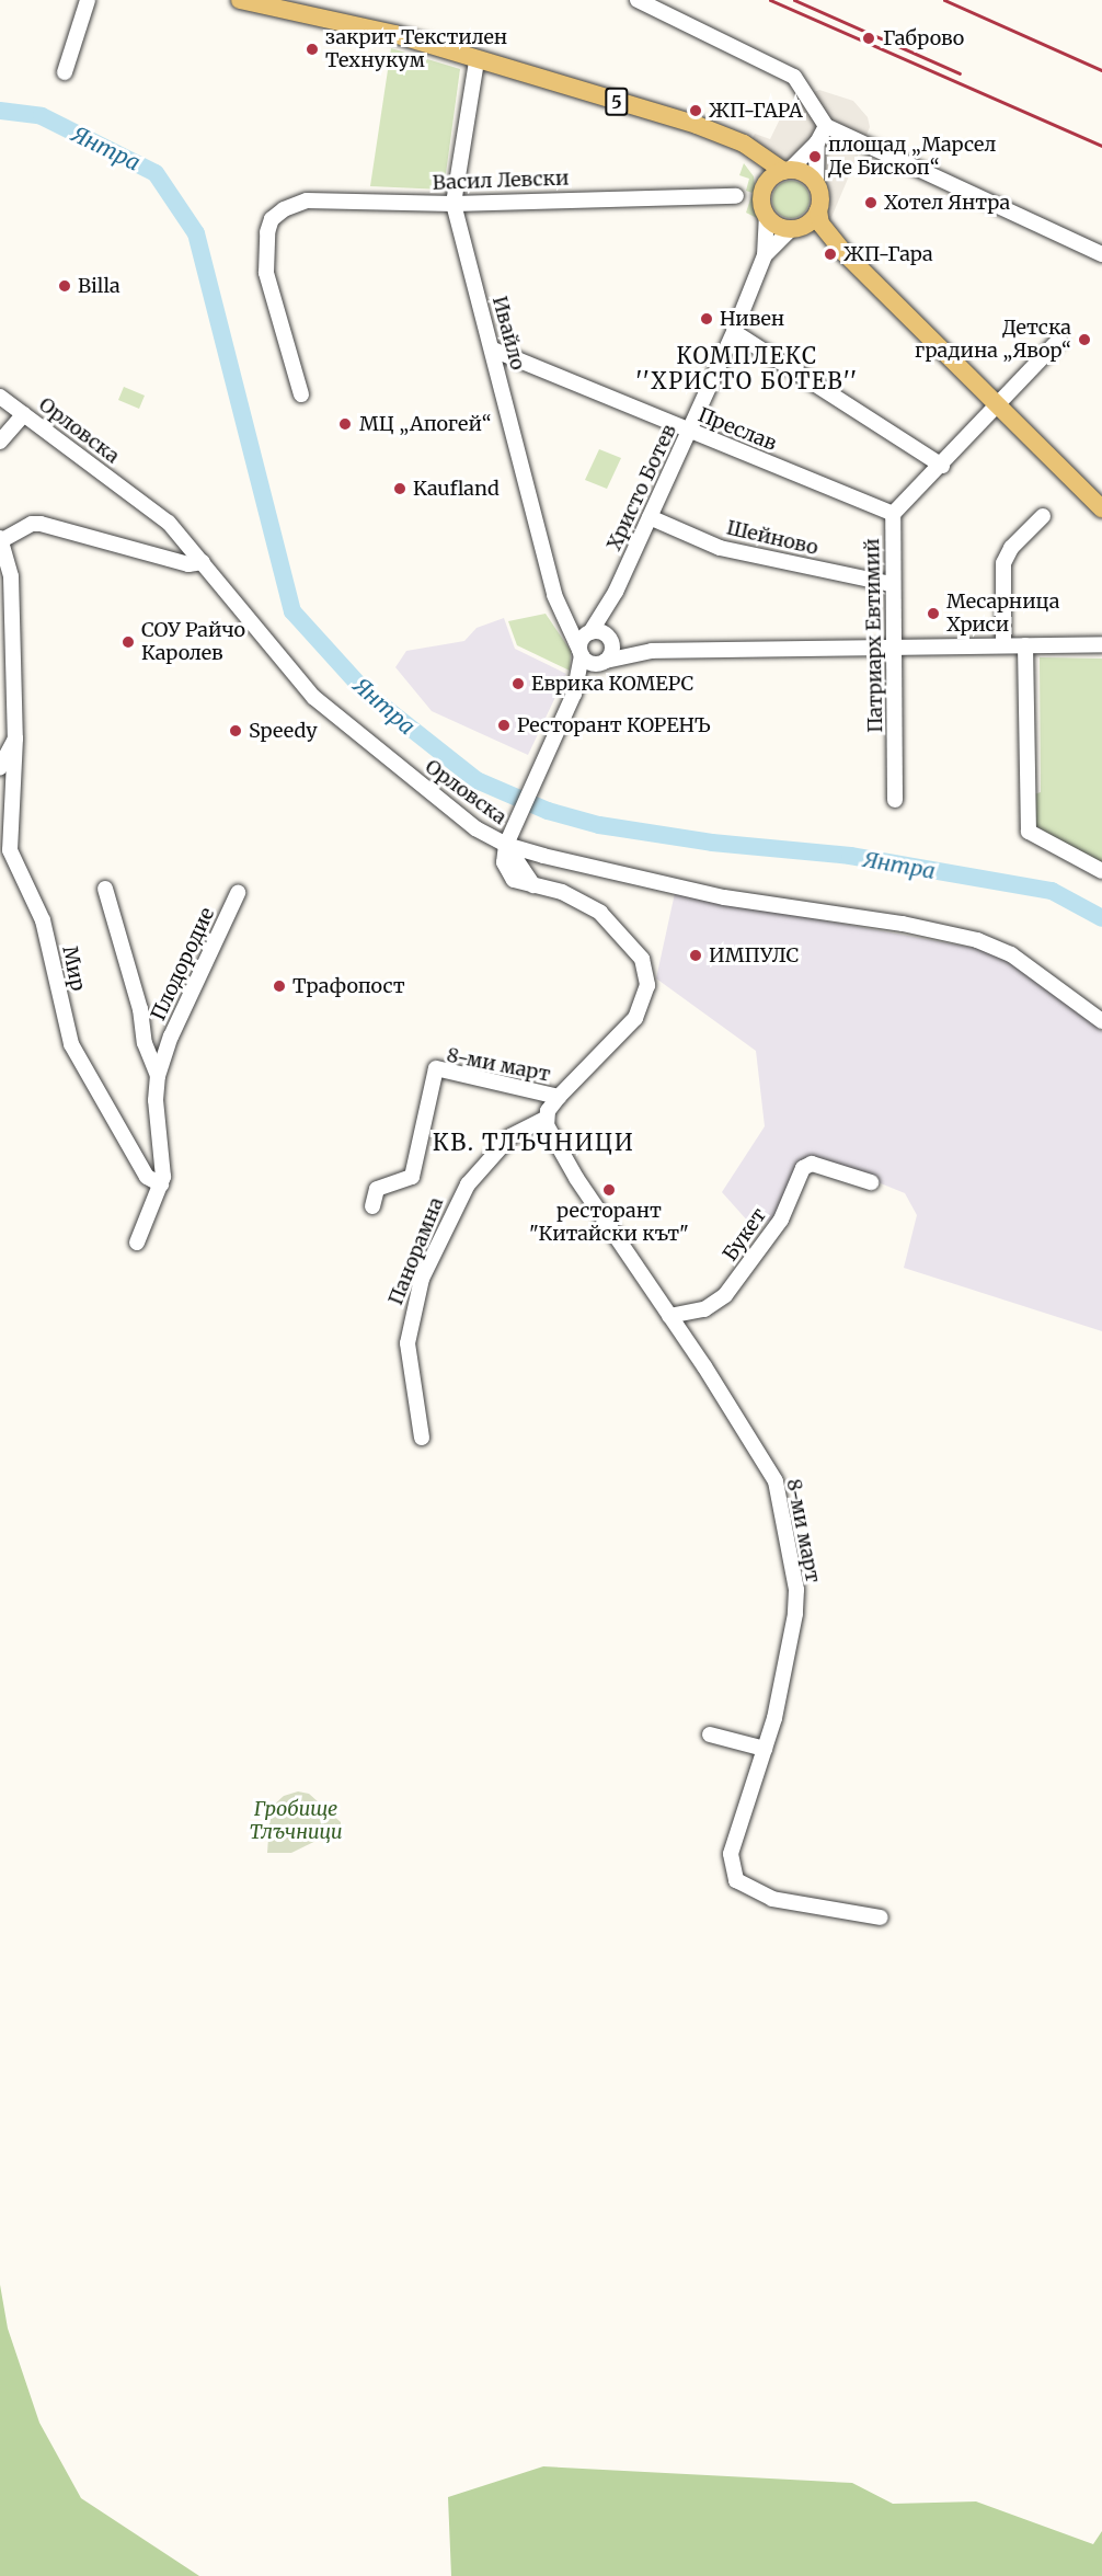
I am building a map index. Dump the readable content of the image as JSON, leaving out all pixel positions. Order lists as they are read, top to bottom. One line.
{"streets":{"main road":["5"],"street":["Васил Левски","Ивайло","Преслав","Орловска","Христо Ботев","Шейново","Патриарх Евтимий","Плодородие","Мир","8-ми март","Букет","Панорамна"]},"crossings":[["5","Ивайло"],["5","Христо Ботев"],["Васил Левски","Ивайло"],["Ивайло","Преслав"],["Ивайло","Христо Ботев"],["Преслав","Христо Ботев"],["Преслав","Патриарх Евтимий"],["Орловска","8-ми март"],["Христо Ботев","Шейново"],["Шейново","Патриарх Евтимий"],["8-ми март","Букет"],["8-ми март","Панорамна"]],"districts":["КОМПЛЕКС ''ХРИСТО БОТЕВ''","КВ. ТЛЪЧНИЦИ"],"water":["Янтра"],"parks":["Гробище Тлъчници"],"places":["Габрово","закрит Текстилен Технукум","ЖП-ГАРА","площад „Марсел Де Бископ“","Хотел Янтра","ЖП-Гара","Billa","Нивен","Детска градина „Явор“","МЦ „Апогей“","Kaufland","Месарница Хриси","СОУ Райчо Каролев","Еврика КОМЕРС","Ресторант КОРЕНЪ","Speedy","ИМПУЛС","Трафопост","ресторант \"Китайски кът\""]}
